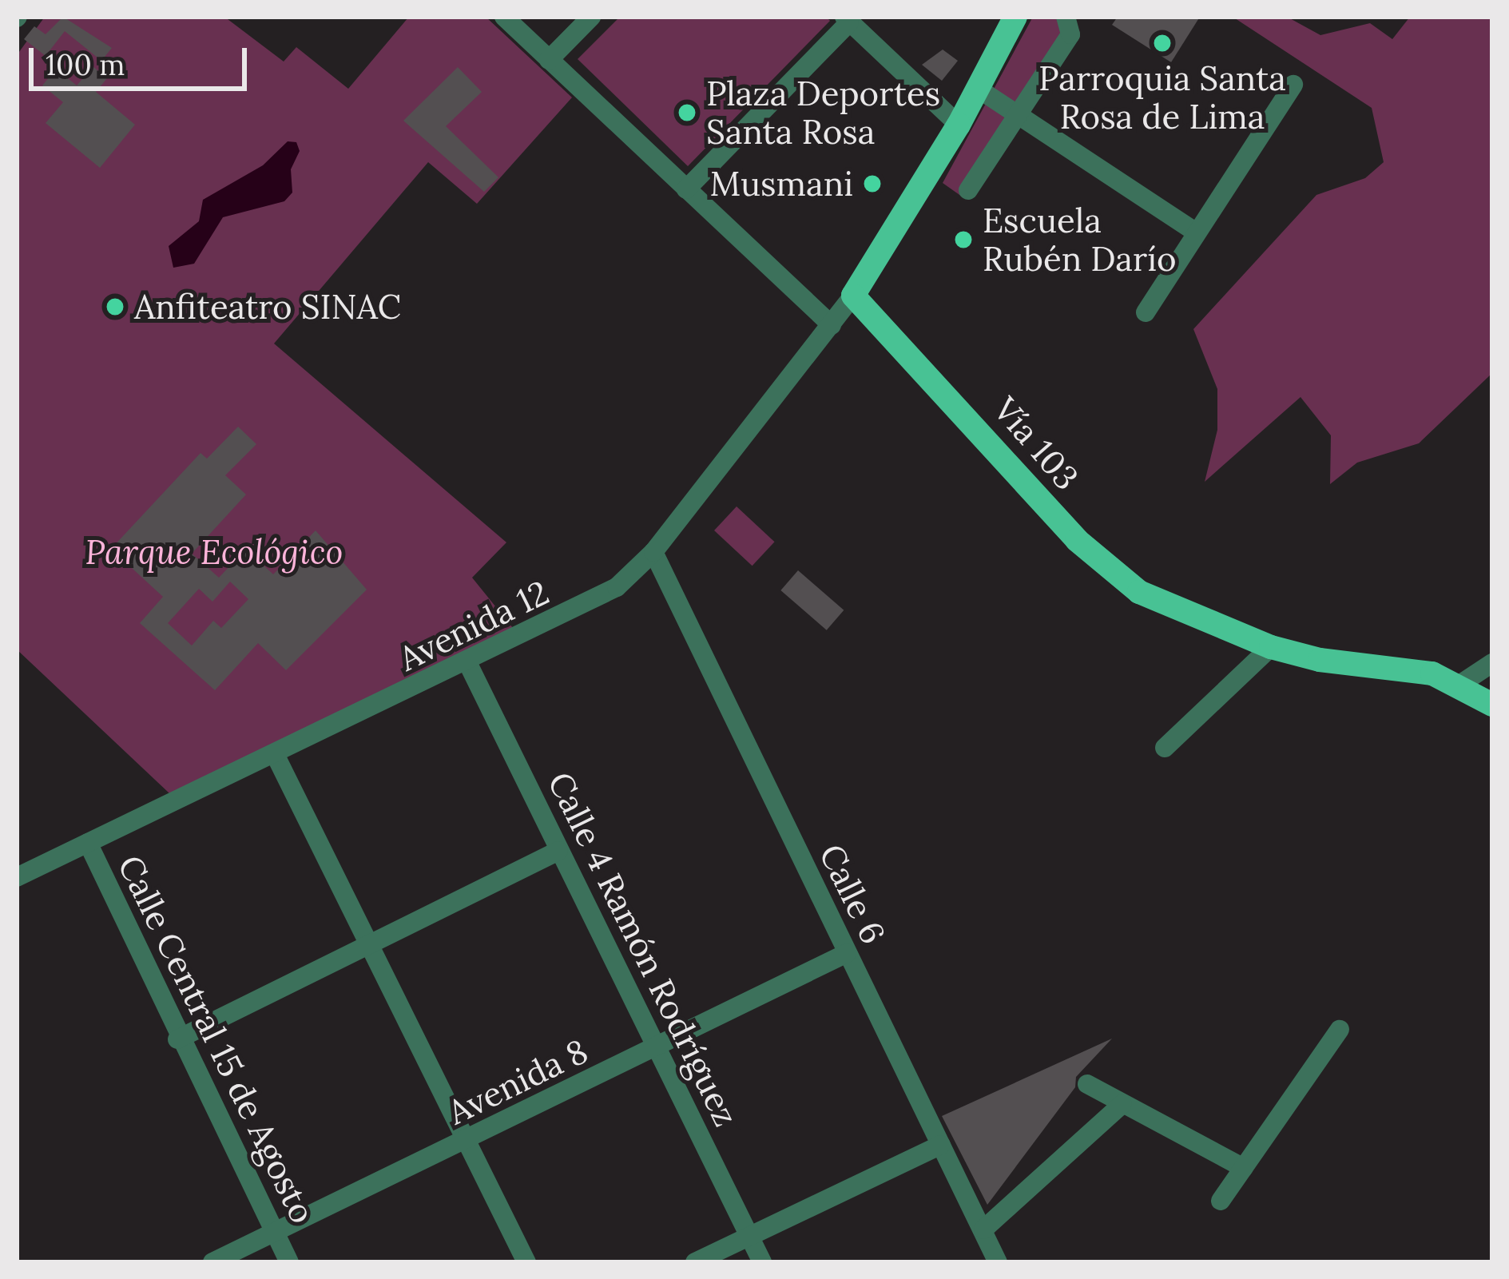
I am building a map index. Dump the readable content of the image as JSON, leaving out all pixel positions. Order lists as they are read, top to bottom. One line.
{"streets":{"main road":["Vía 103"],"street":["Avenida 12","Calle 6","Calle 4 Ramón Rodríguez","Calle Central 15 de Agosto","Avenida 8"]},"crossings":[["Vía 103","Avenida 12"],["Avenida 12","Calle 6"],["Avenida 12","Calle 4 Ramón Rodríguez"],["Avenida 12","Calle Central 15 de Agosto"],["Calle 6","Avenida 8"],["Calle 4 Ramón Rodríguez","Avenida 8"],["Calle Central 15 de Agosto","Avenida 8"]],"parks":["Parque Ecológico"],"places":["Parroquia Santa Rosa de Lima","Plaza Deportes Santa Rosa","Musmani","Escuela Rubén Darío","Anfiteatro SINAC"],"scale_bar":"100 m"}
